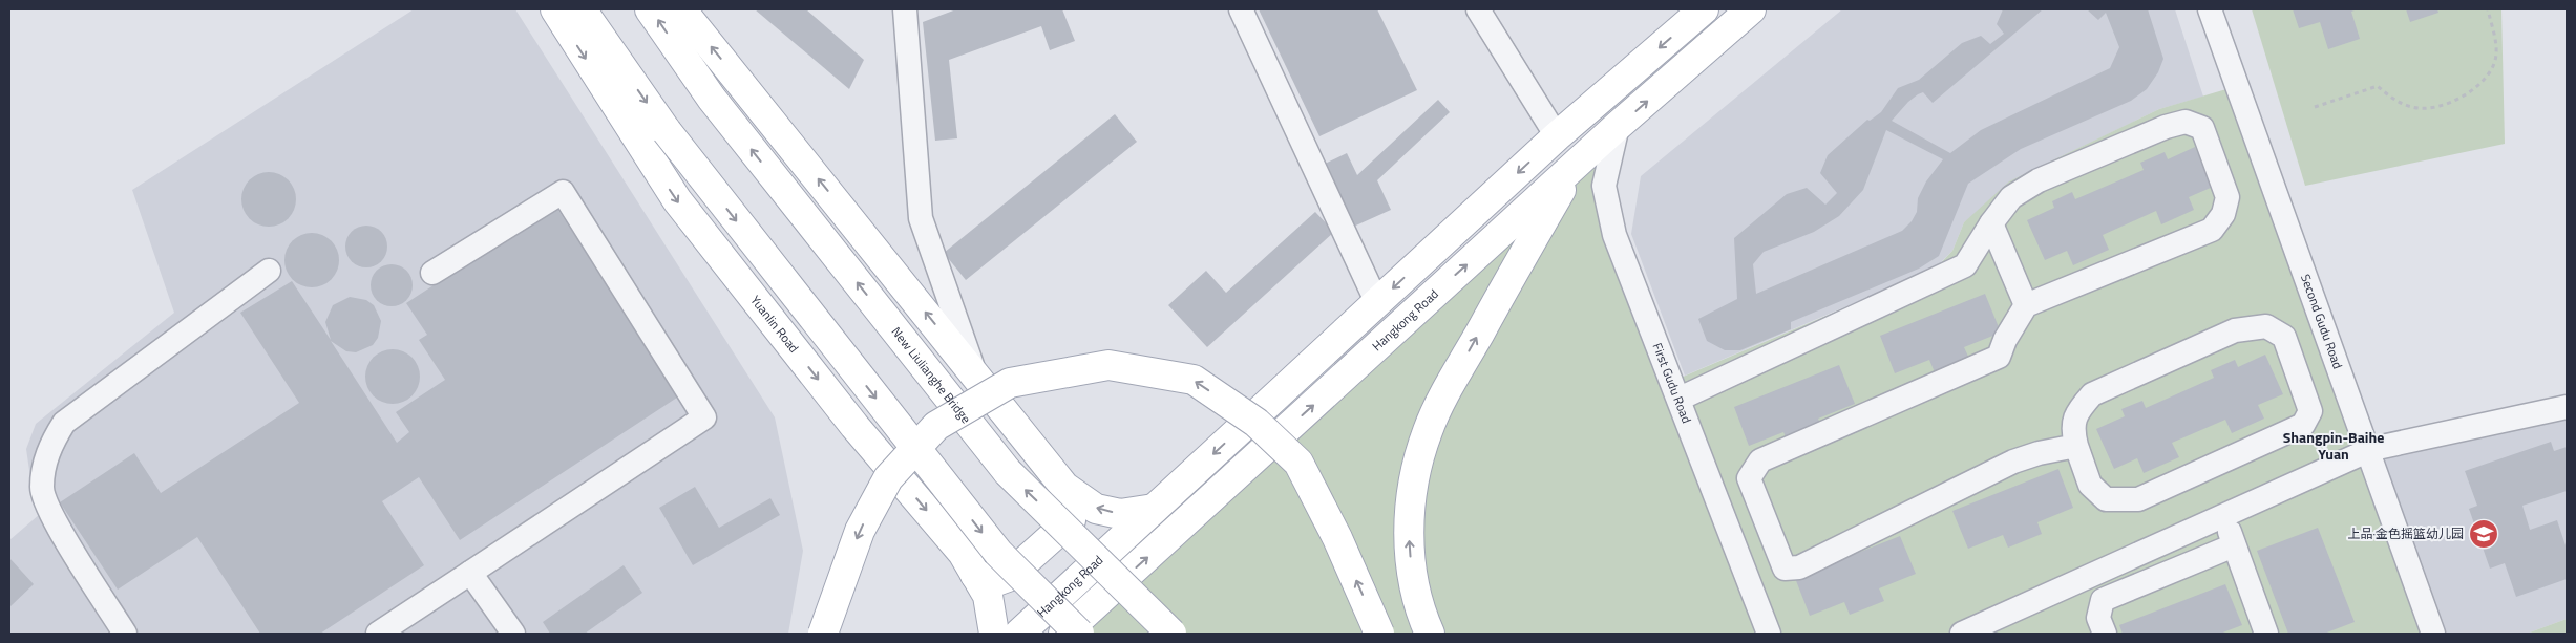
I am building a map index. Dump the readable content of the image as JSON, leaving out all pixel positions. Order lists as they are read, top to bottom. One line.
{"streets":{"main road":["Hangkong Road","Yuanlin Road","New Liulianghe Bridge"],"street":["Second Gudu Road","First Gudu Road"]},"crossings":[["Hangkong Road","First Gudu Road"]],"districts":["Shangpin-Baihe Yuan"],"places":{"school or university":["上品·金色摇篮幼儿园"]}}
